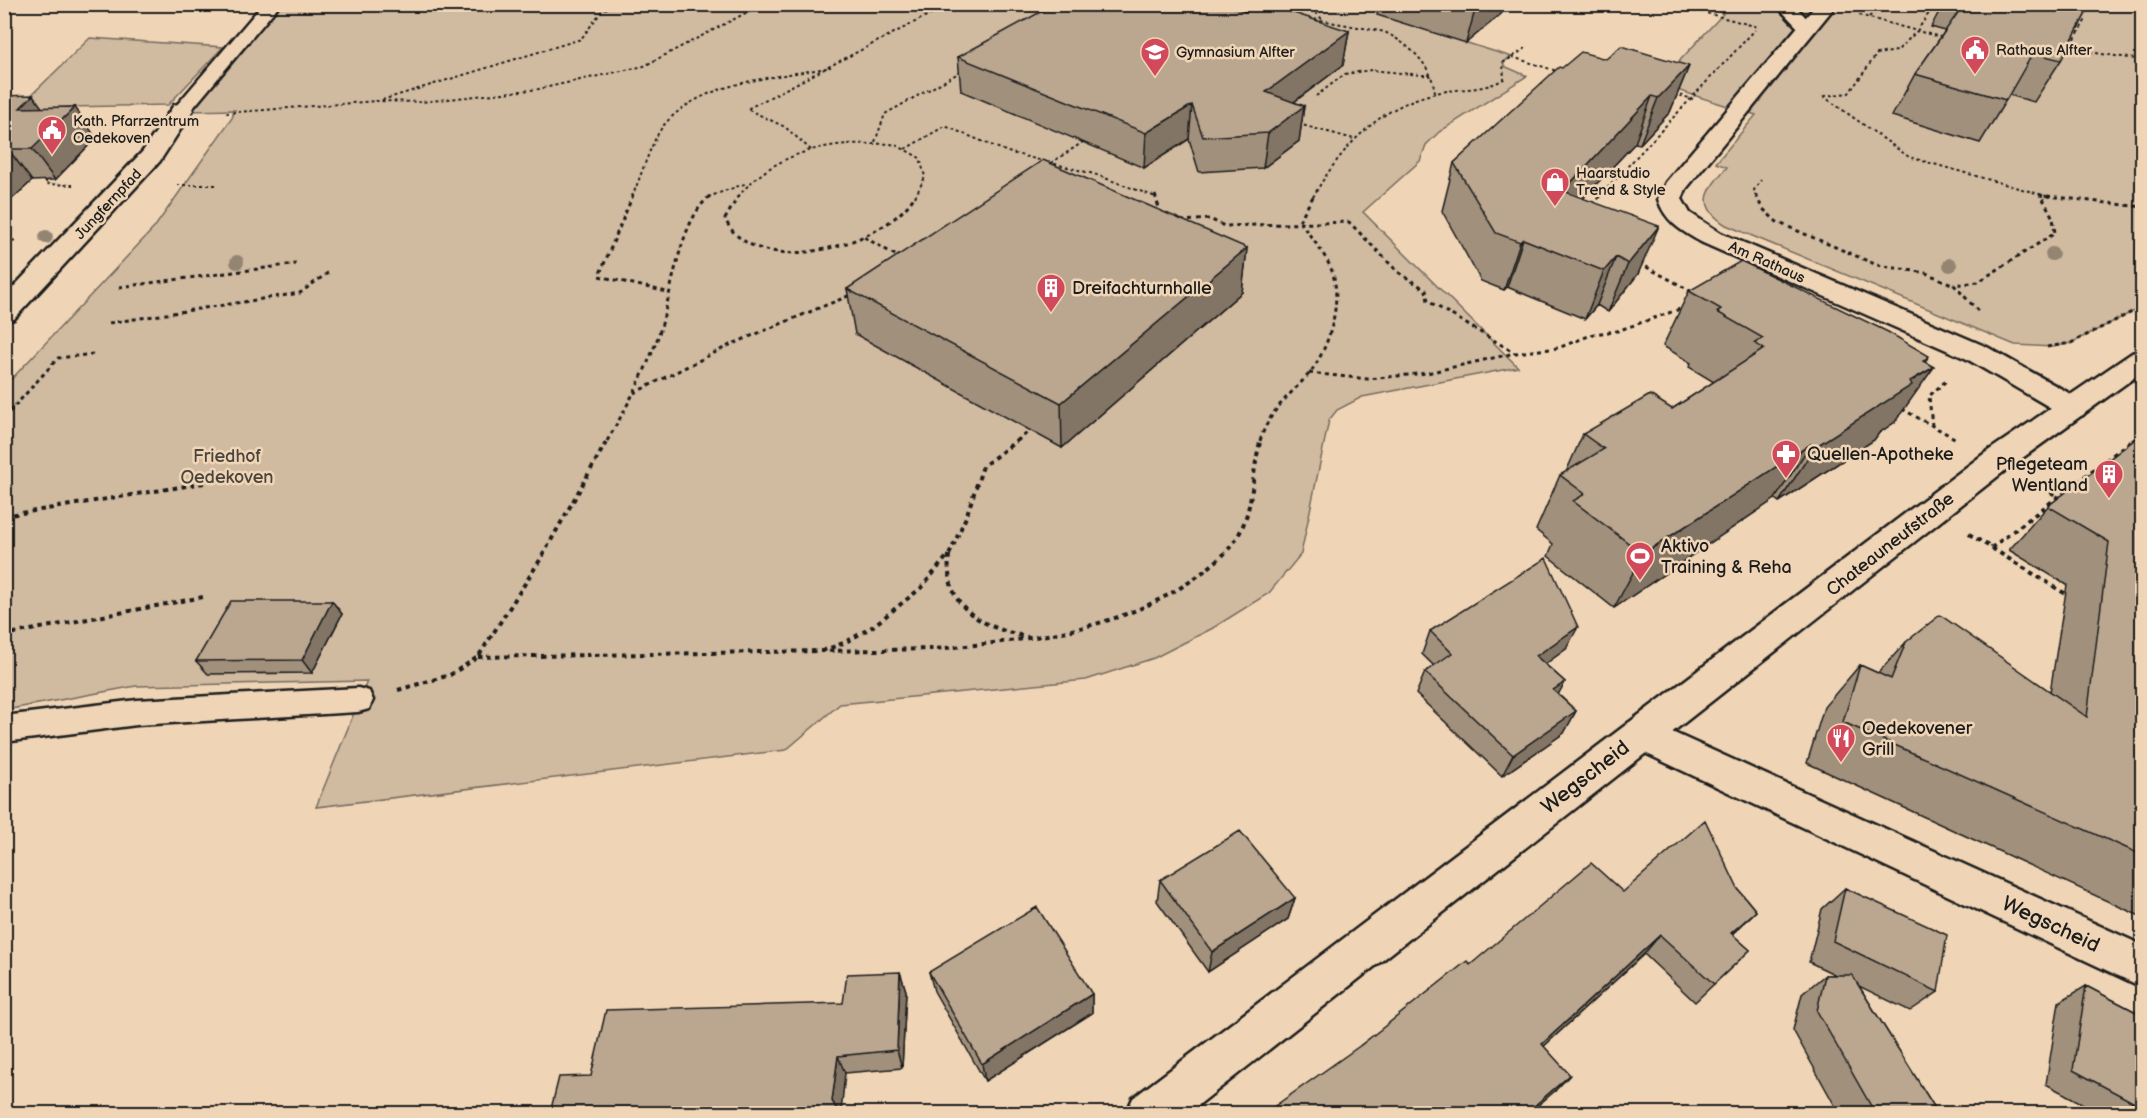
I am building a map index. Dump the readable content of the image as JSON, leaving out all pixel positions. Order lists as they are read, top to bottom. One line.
{"streets":{"street":["Jungfernpfad","Am Rathaus","Chateauneufstraße","Wegscheid"]},"crossings":[["Am Rathaus","Chateauneufstraße"],["Chateauneufstraße","Wegscheid"]],"parks":["Friedhof Oedekoven"],"places":{"public building":["Rathaus Alfter","Kath. Pfarrzentrum Oedekoven"],"school or university":["Gymnasium Alfter"],"shop":["Haarstudio Trend & Style"],"building":["Dreifachturnhalle","Pflegeteam Wentland"],"pharmacy":["Quellen-Apotheke"],"sports":["Aktivo Training & Reha"],"restaurant":["Oedekovener Grill"]}}
